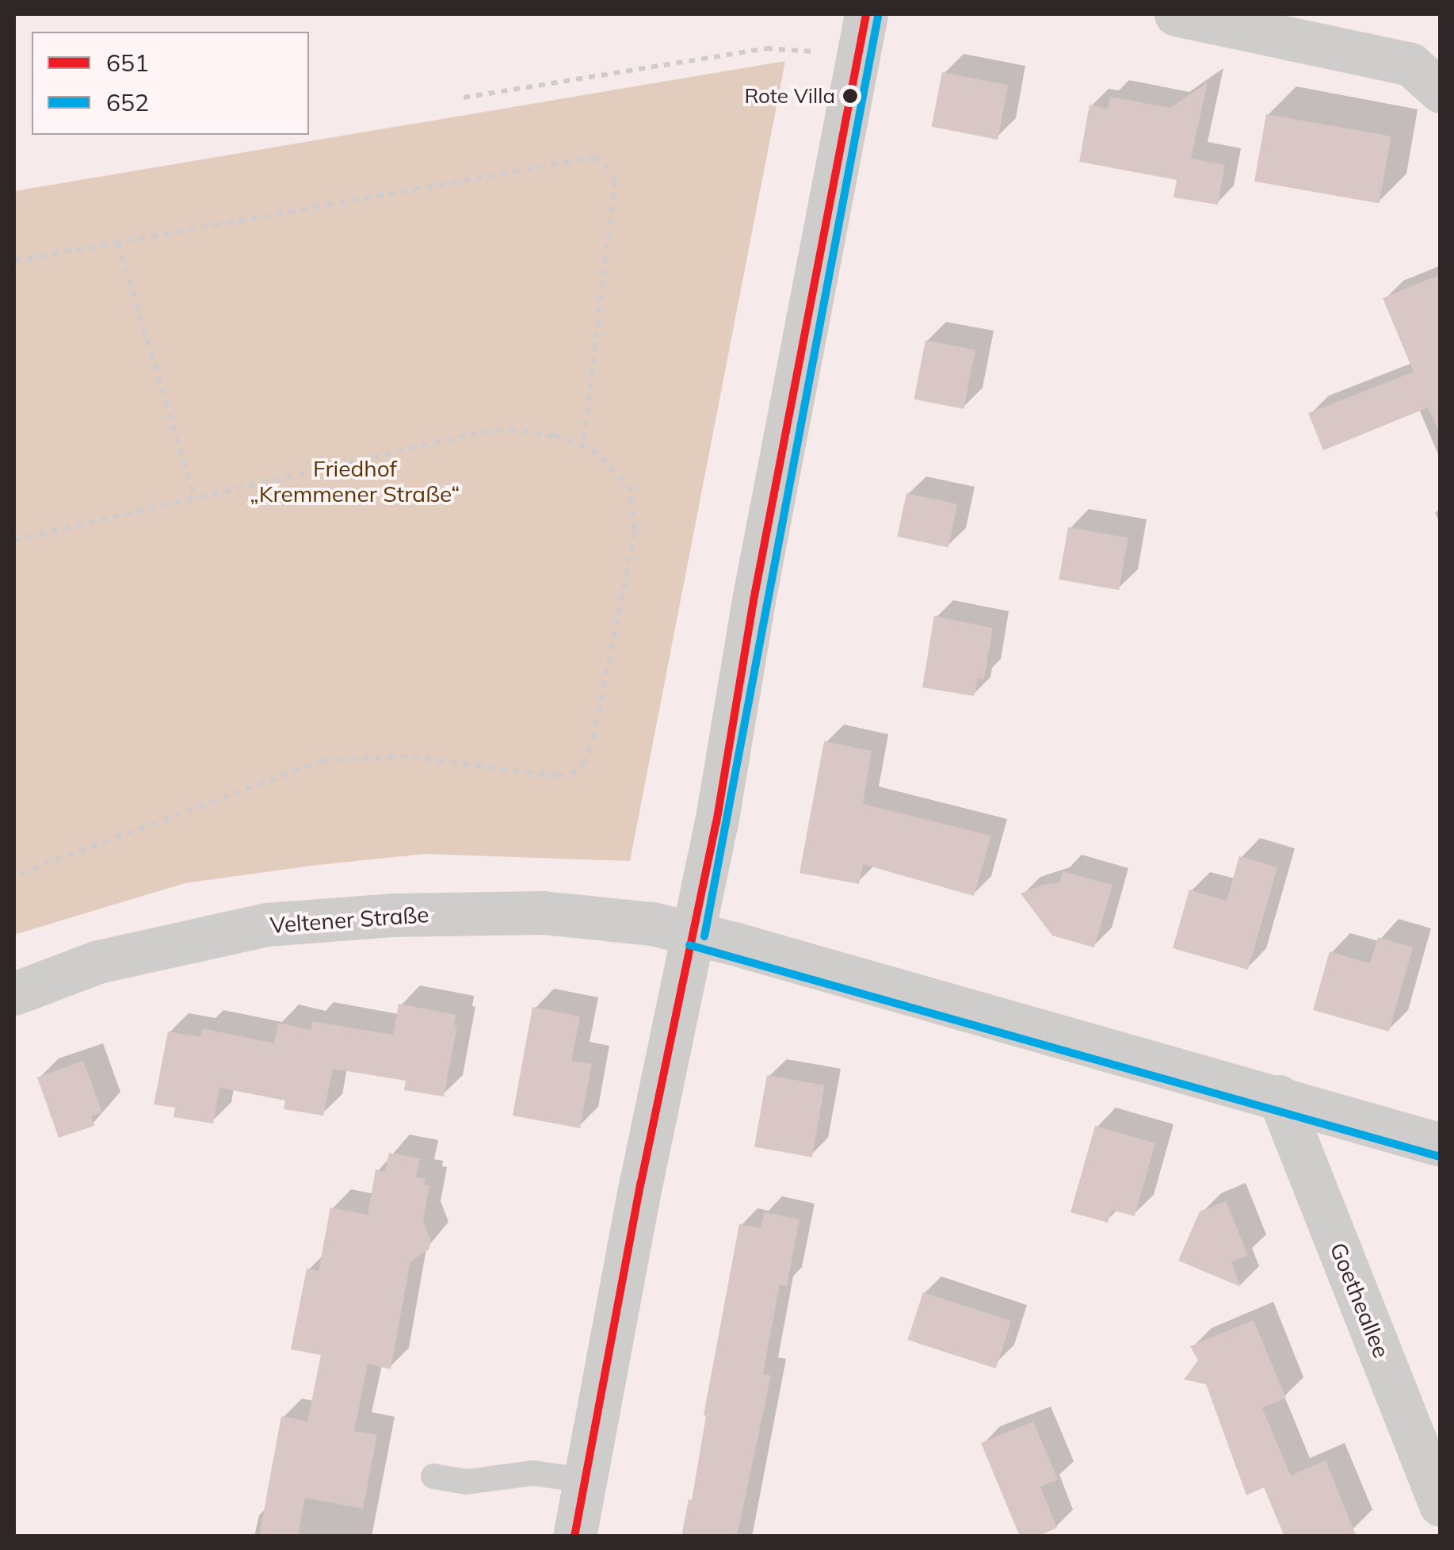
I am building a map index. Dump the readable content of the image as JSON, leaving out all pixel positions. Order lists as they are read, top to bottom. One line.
{"streets":{"street":["Veltener Straße","Goetheallee"]},"crossings":[["Veltener Straße","Goetheallee"]],"parks":["Friedhof „Kremmener Straße“"],"places":["Rote Villa"],"lines":["transit line 651","transit line 652"],"legend":["651","652"]}
